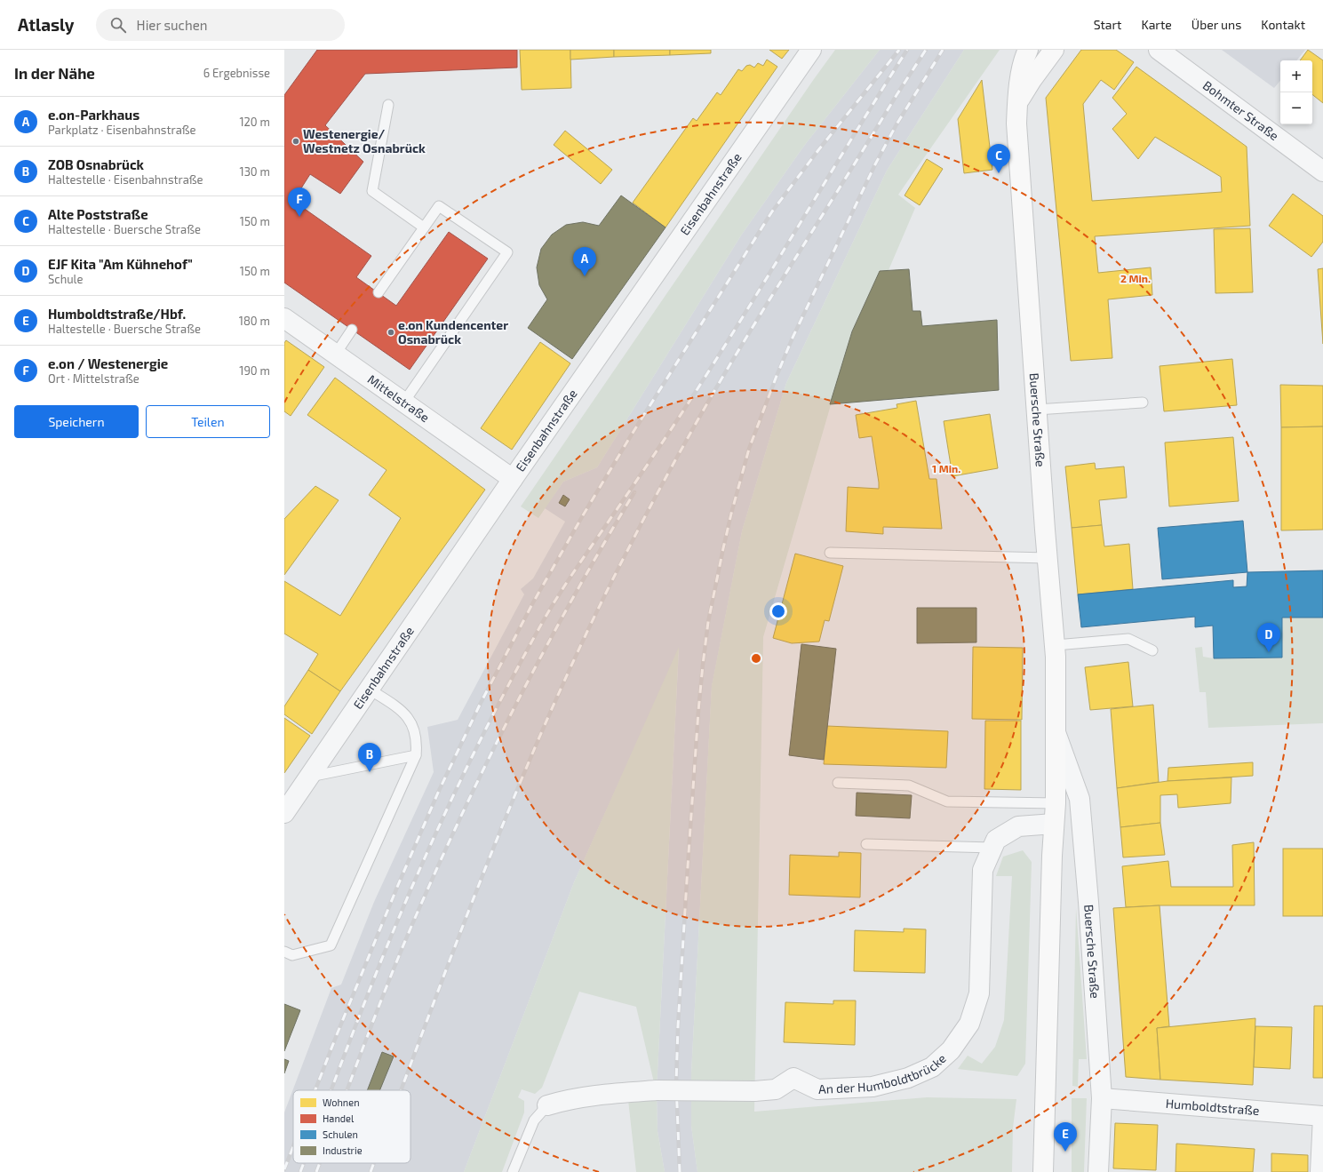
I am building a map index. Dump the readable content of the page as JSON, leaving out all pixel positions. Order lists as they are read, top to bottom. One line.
{"streets":{"main road":["Buersche Straße"],"street":["Bohmter Straße","Eisenbahnstraße","Mittelstraße","An der Humboldtbrücke","Humboldtstraße"]},"crossings":[["Eisenbahnstraße","Mittelstraße"],["Buersche Straße","An der Humboldtbrücke"],["Buersche Straße","Humboldtstraße"]],"places":["Westenergie/ Westnetz Osnabrück","e.on Kundencenter Osnabrück"],"legend":["Wohnen","Handel","Schulen","Industrie"],"page":{"header":"Atlasly","search":"Hier suchen","nav":["Start","Karte","Über uns","Kontakt"],"heading":["In der Nähe","6 Ergebnisse"],"map_buttons":["+","−"],"list":[{"mark":"A","name":"e.on-Parkhaus","note":"Parkplatz · Eisenbahnstraße","value":"120 m"},{"mark":"B","name":"ZOB Osnabrück","note":"Haltestelle · Eisenbahnstraße","value":"130 m"},{"mark":"C","name":"Alte Poststraße","note":"Haltestelle · Buersche Straße","value":"150 m"},{"mark":"D","name":"EJF Kita \"Am Kühnehof\"","note":"Schule","value":"150 m"},{"mark":"E","name":"Humboldtstraße/Hbf.","note":"Haltestelle · Buersche Straße","value":"180 m"},{"mark":"F","name":"e.on / Westenergie","note":"Ort · Mittelstraße","value":"190 m"}],"pins":["C","F","A","D","B","E"],"buttons":["Speichern","Teilen"]},"rings":["2 Min.","1 Min."]}
